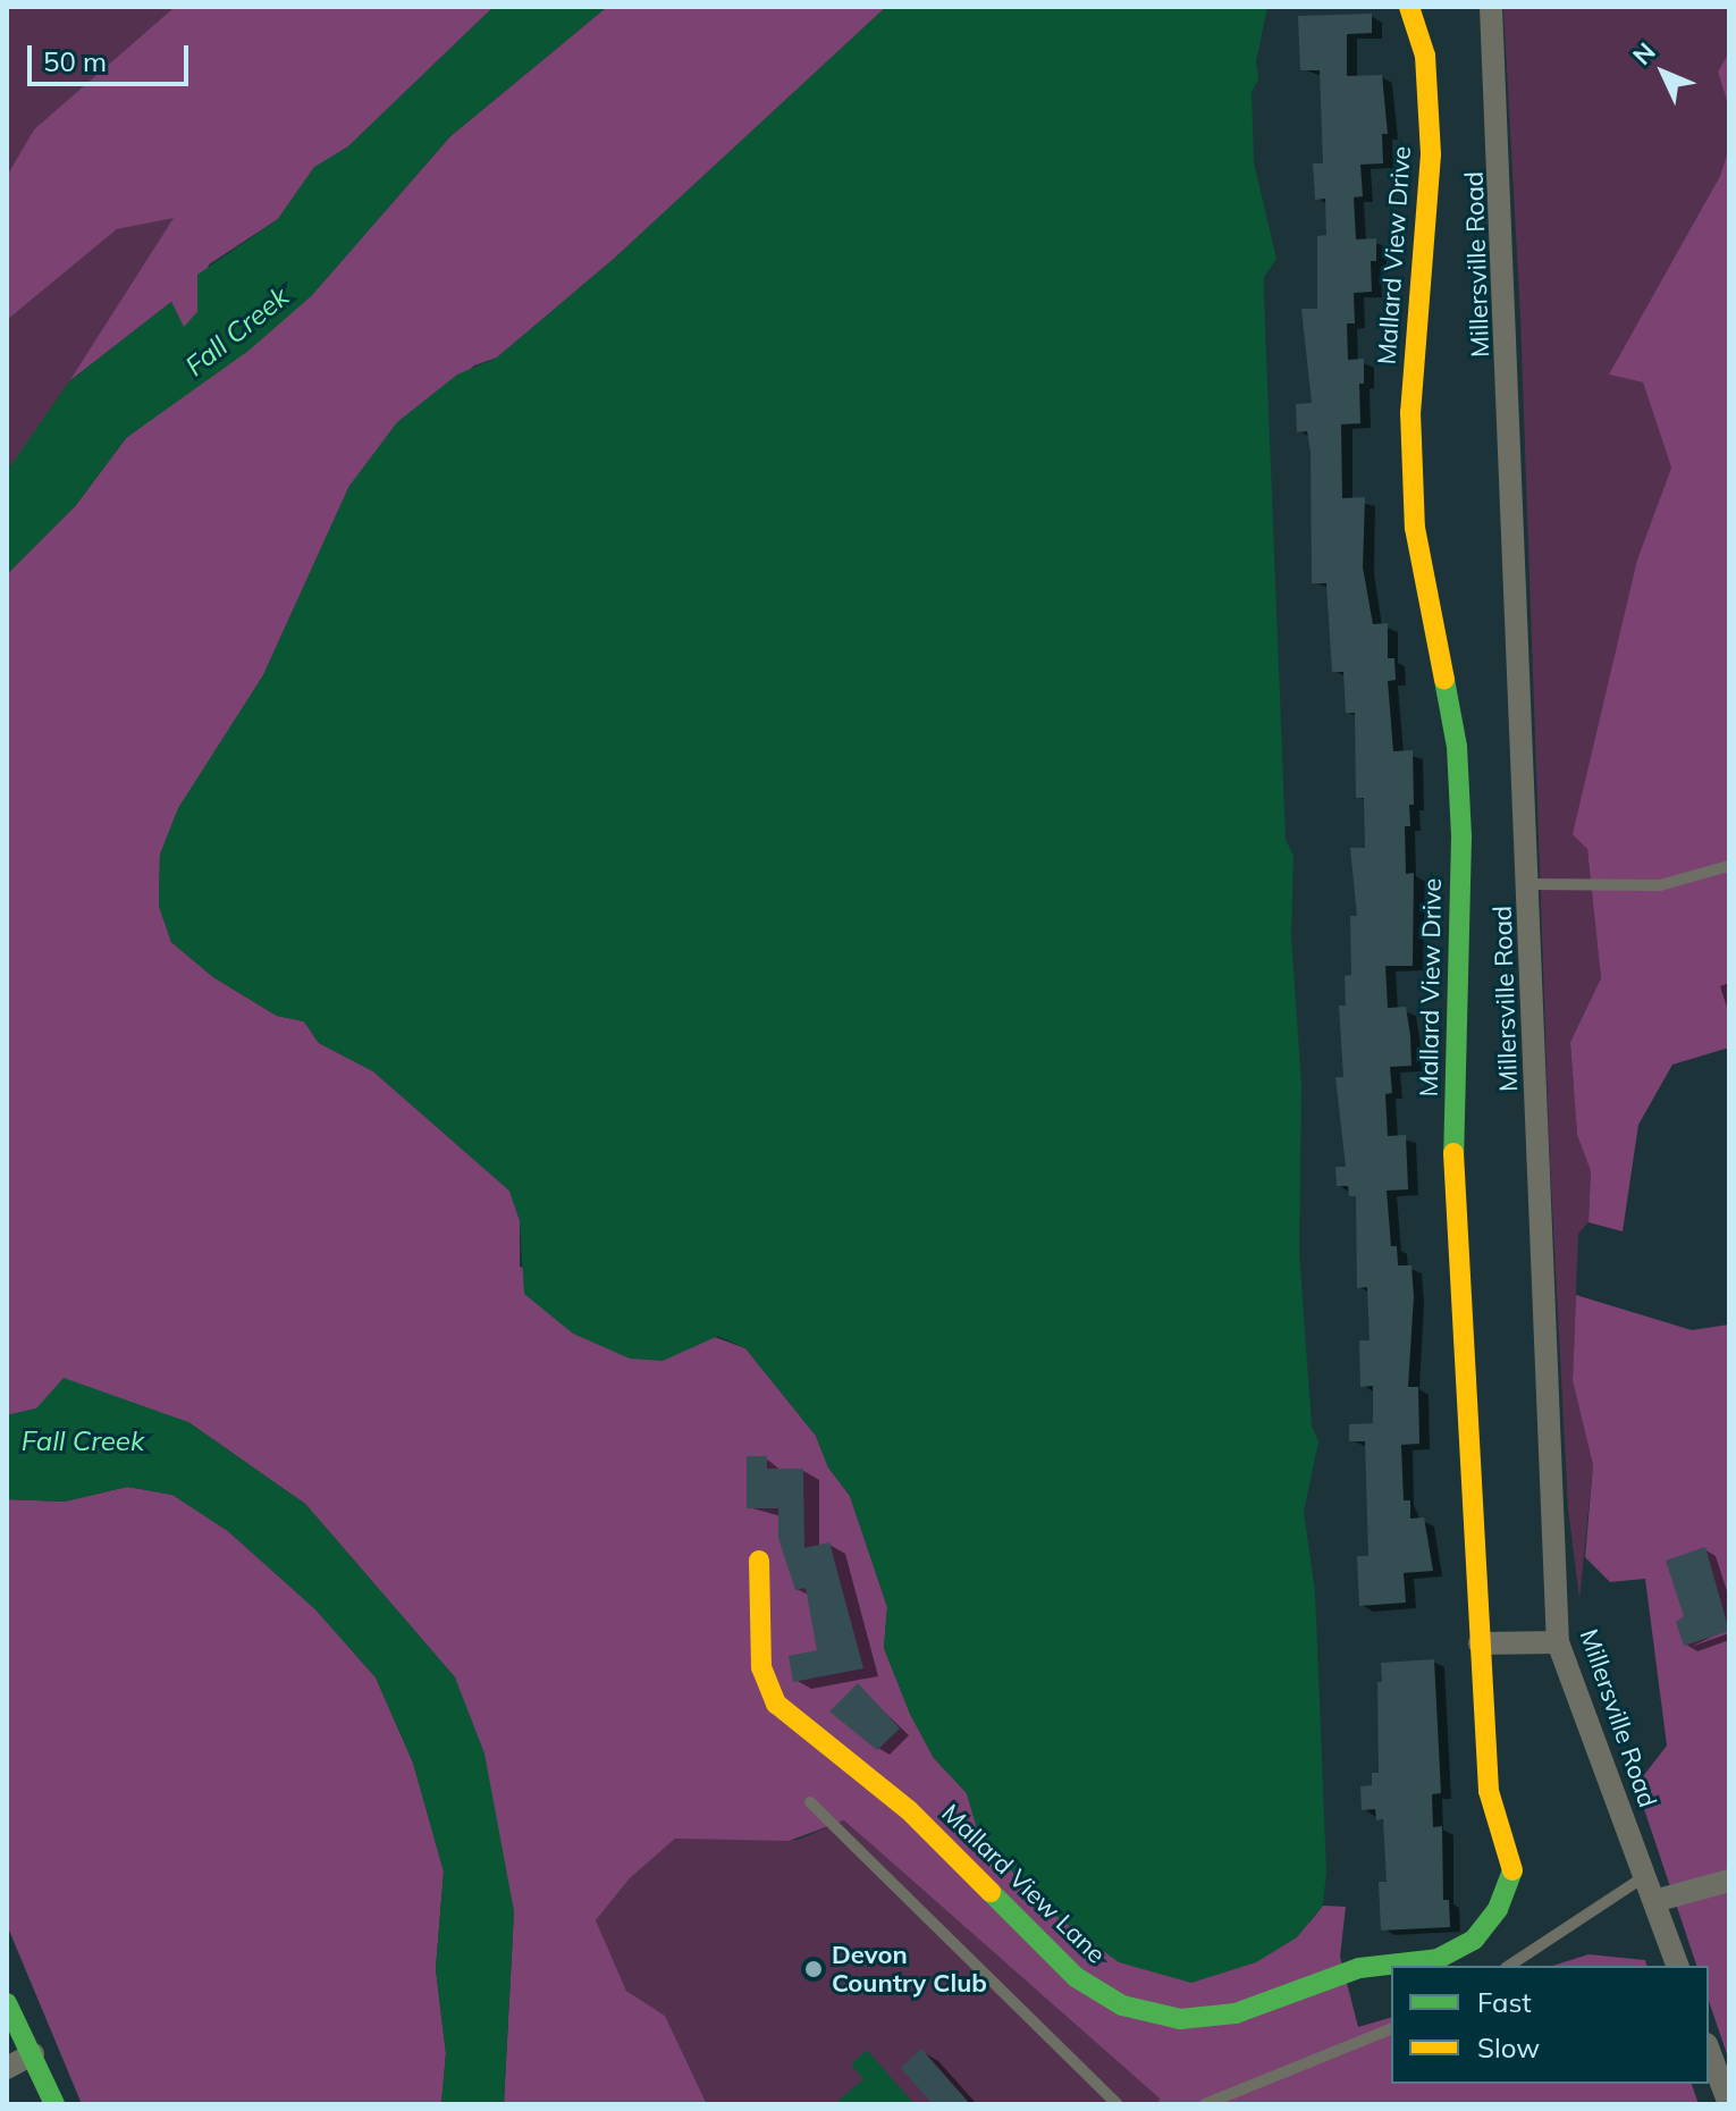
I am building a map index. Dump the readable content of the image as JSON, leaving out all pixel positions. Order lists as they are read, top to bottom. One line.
{"streets":{"street":["Mallard View Drive","Millersville Road","Mallard View Lane"]},"crossings":[["Mallard View Drive","Mallard View Lane"]],"water":["Fall Creek"],"places":["Devon Country Club"],"legend":["Fast","Slow"],"scale_bar":"50 m","north":"top left"}
